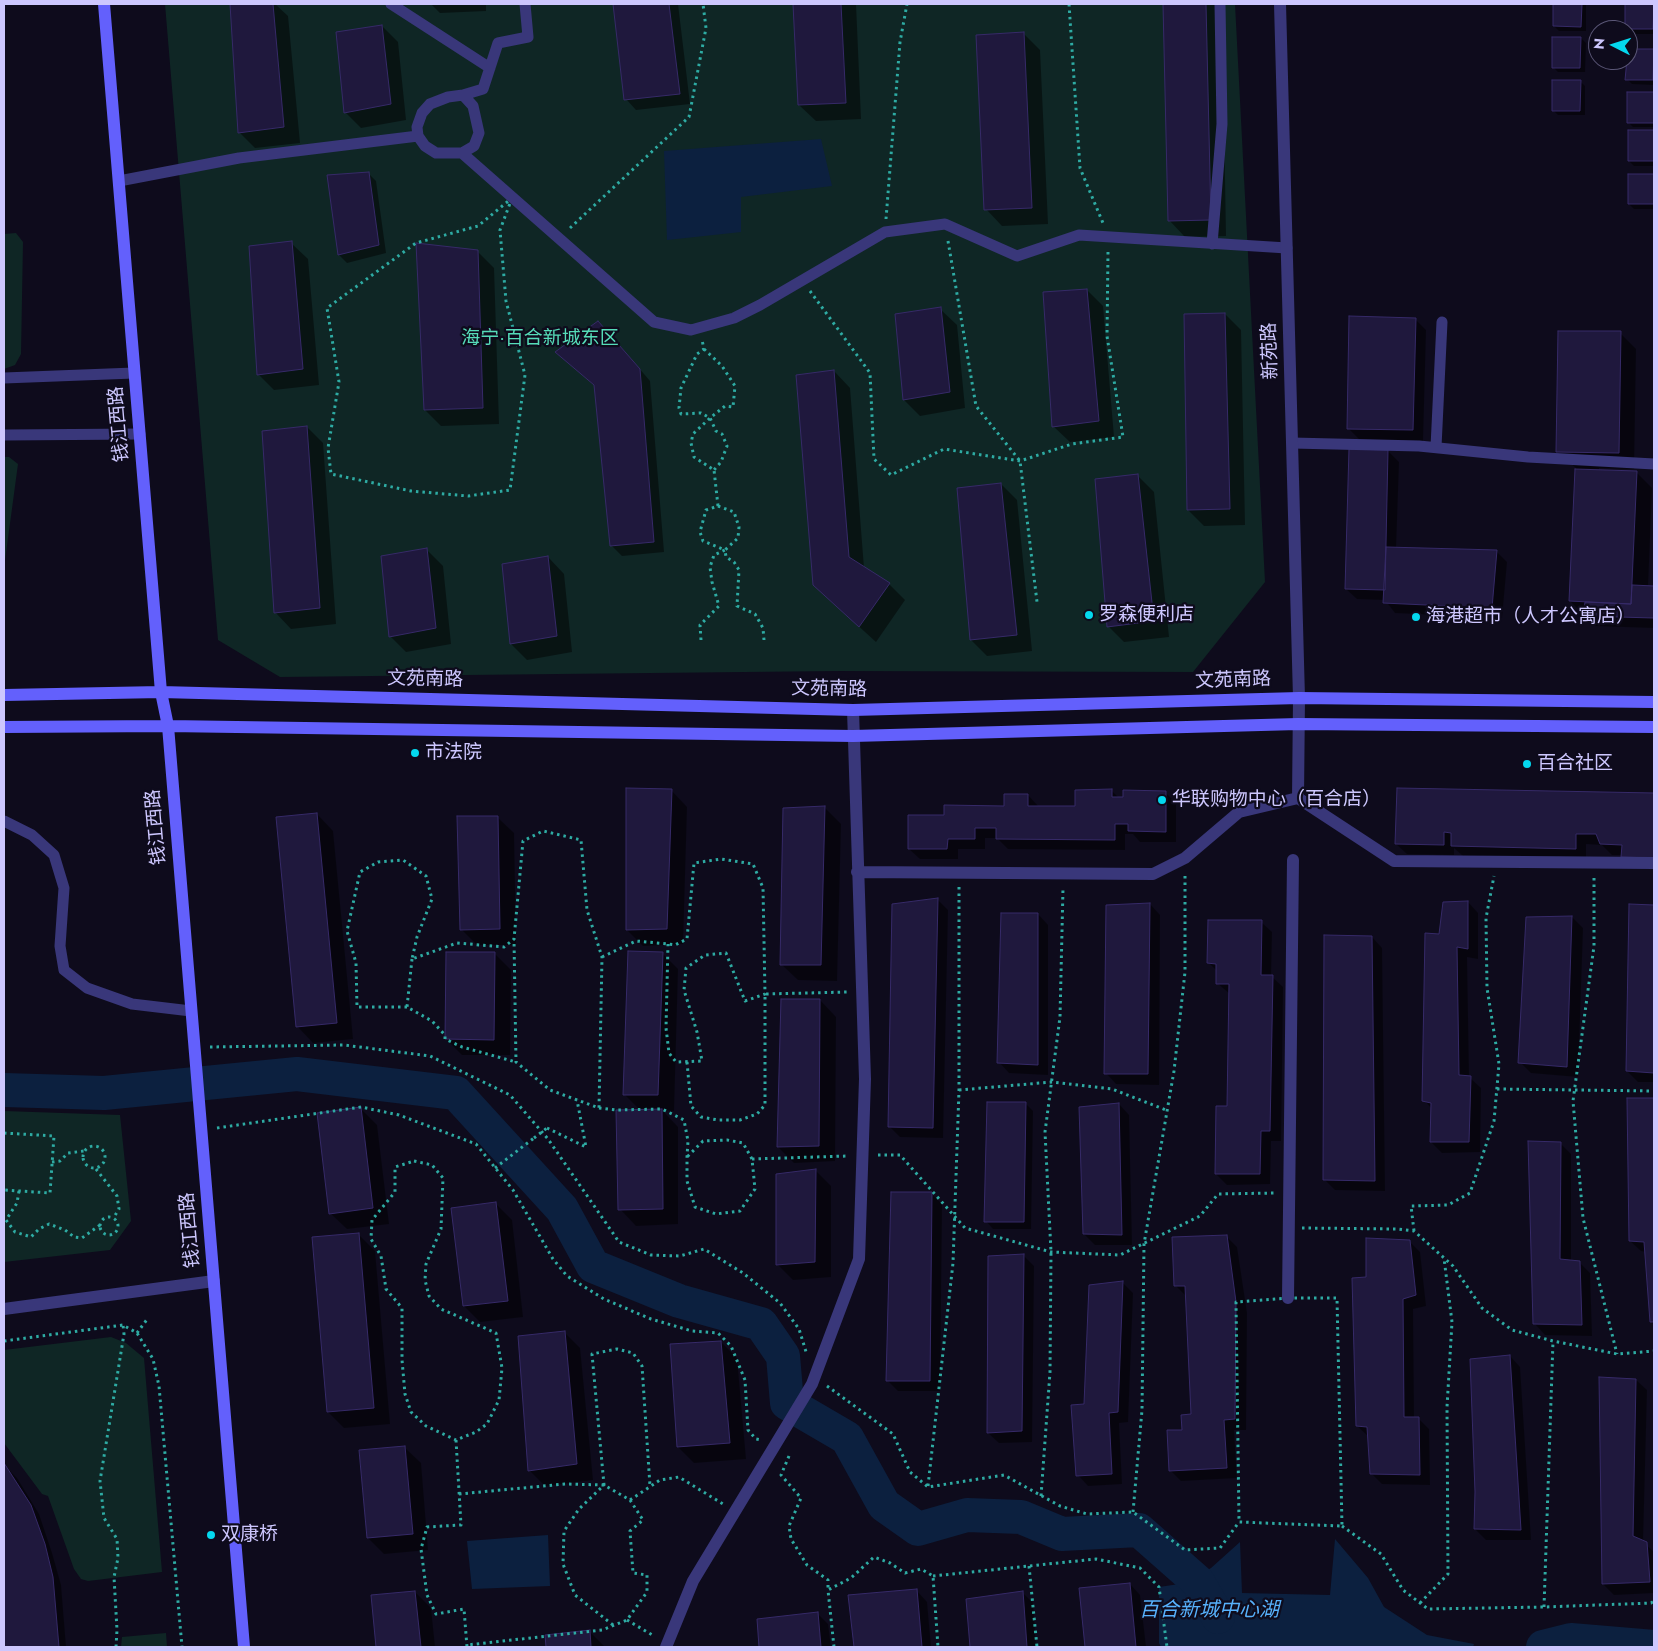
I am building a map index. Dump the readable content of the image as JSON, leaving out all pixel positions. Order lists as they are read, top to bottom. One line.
{"streets":{"main road":["钱江西路","文苑南路"],"street":["新苑路"]},"crossings":[["新苑路","文苑南路"],["钱江西路","文苑南路"]],"water":["百合新城中心湖"],"parks":["海宁·百合新城东区"],"places":["罗森便利店","海港超市（人才公寓店）","市法院","百合社区","华联购物中心（百合店）","双康桥"],"north":"left"}
